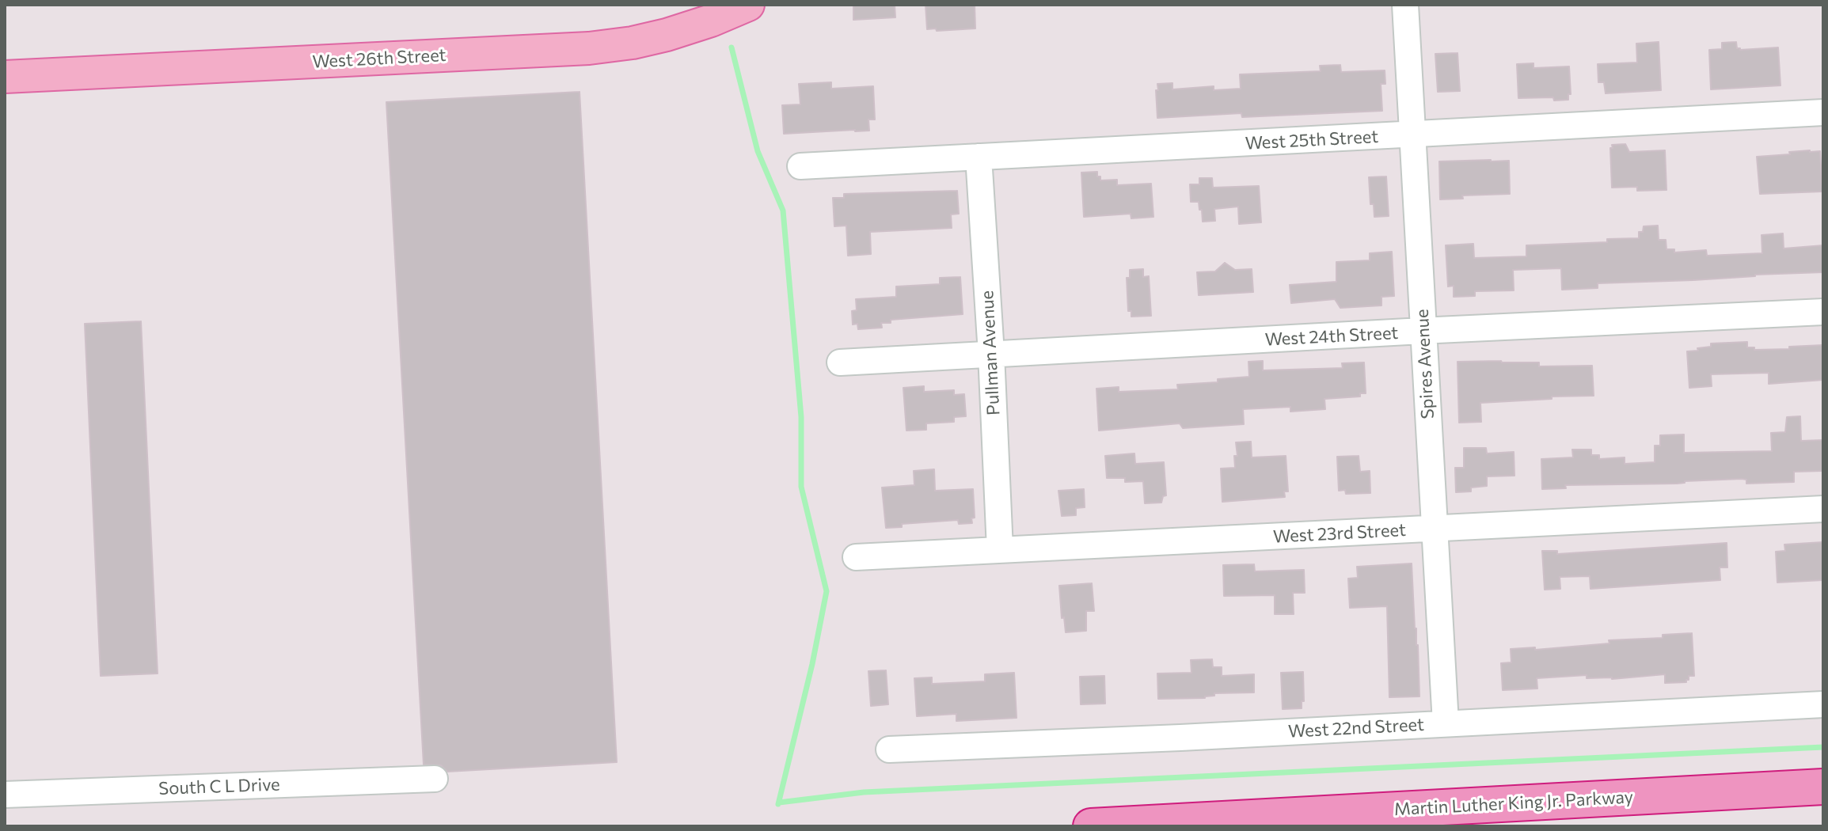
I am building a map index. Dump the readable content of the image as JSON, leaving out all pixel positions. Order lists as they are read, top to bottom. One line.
{"streets":{"highway":["Martin Luther King Jr. Parkway"],"main road":["West 26th Street"],"street":["West 25th Street","West 24th Street","Pullman Avenue","Spires Avenue","West 23rd Street","West 22nd Street","South C L Drive"]},"crossings":[["West 25th Street","Pullman Avenue"],["West 25th Street","Spires Avenue"],["West 24th Street","Pullman Avenue"],["West 24th Street","Spires Avenue"],["Pullman Avenue","West 23rd Street"],["Spires Avenue","West 23rd Street"],["Spires Avenue","West 22nd Street"]]}
